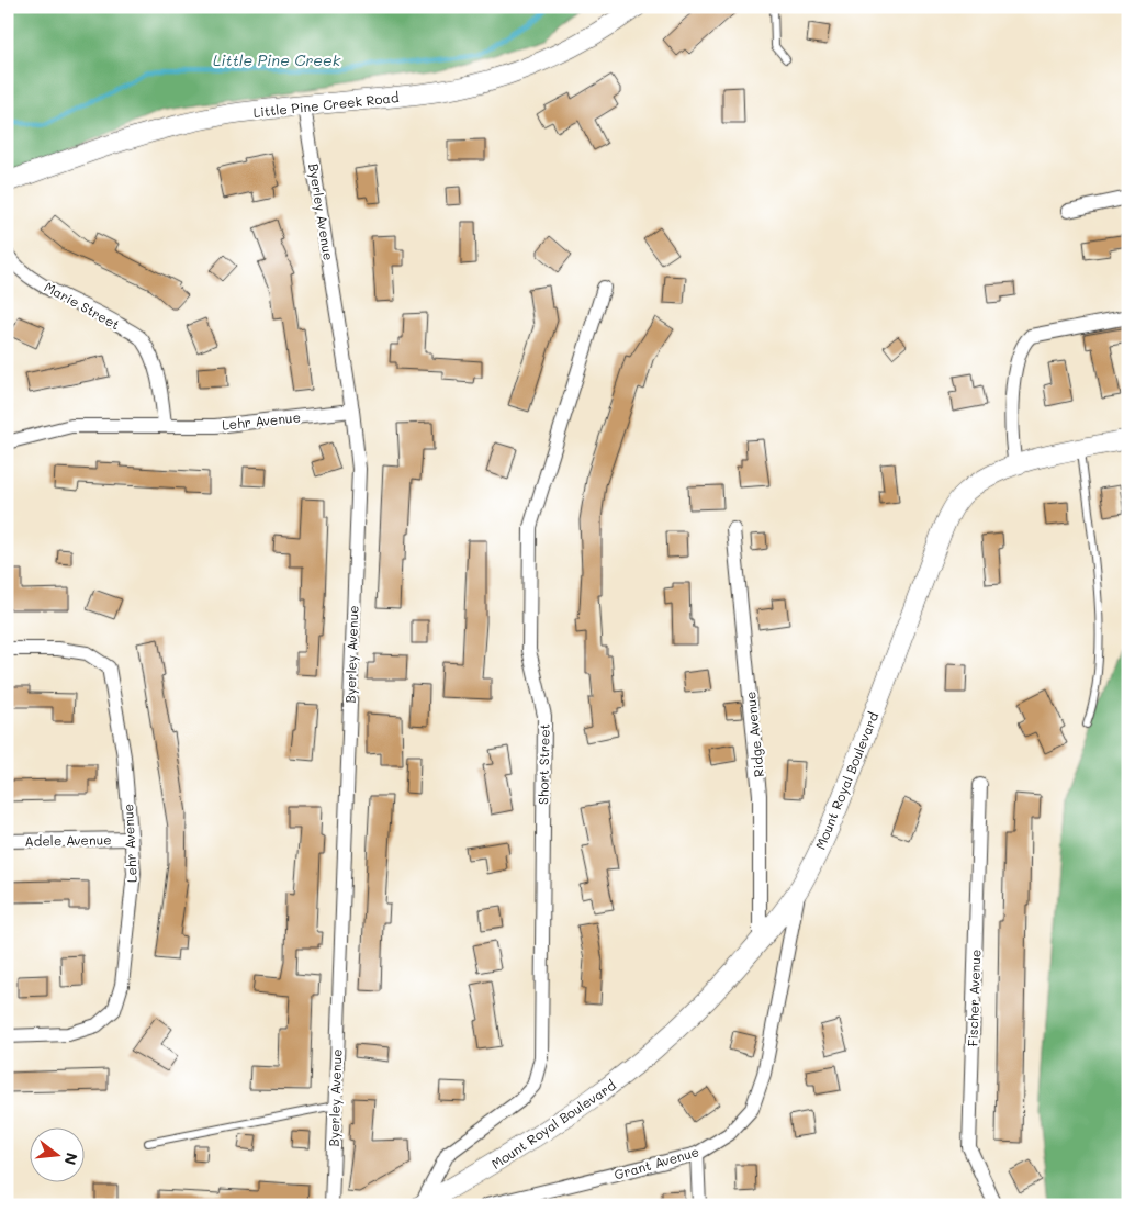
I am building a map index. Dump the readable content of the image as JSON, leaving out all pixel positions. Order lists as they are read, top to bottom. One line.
{"streets":{"main road":["Little Pine Creek Road","Mount Royal Boulevard"],"street":["Byerley Avenue","Marie Street","Lehr Avenue","Ridge Avenue","Short Street","Adele Avenue","Fischer Avenue","Grant Avenue"]},"crossings":[["Little Pine Creek Road","Byerley Avenue"],["Byerley Avenue","Lehr Avenue"],["Marie Street","Lehr Avenue"],["Lehr Avenue","Adele Avenue"],["Ridge Avenue","Mount Royal Boulevard"],["Short Street","Mount Royal Boulevard"],["Mount Royal Boulevard","Grant Avenue"]],"water":["Little Pine Creek"],"north":"right"}
